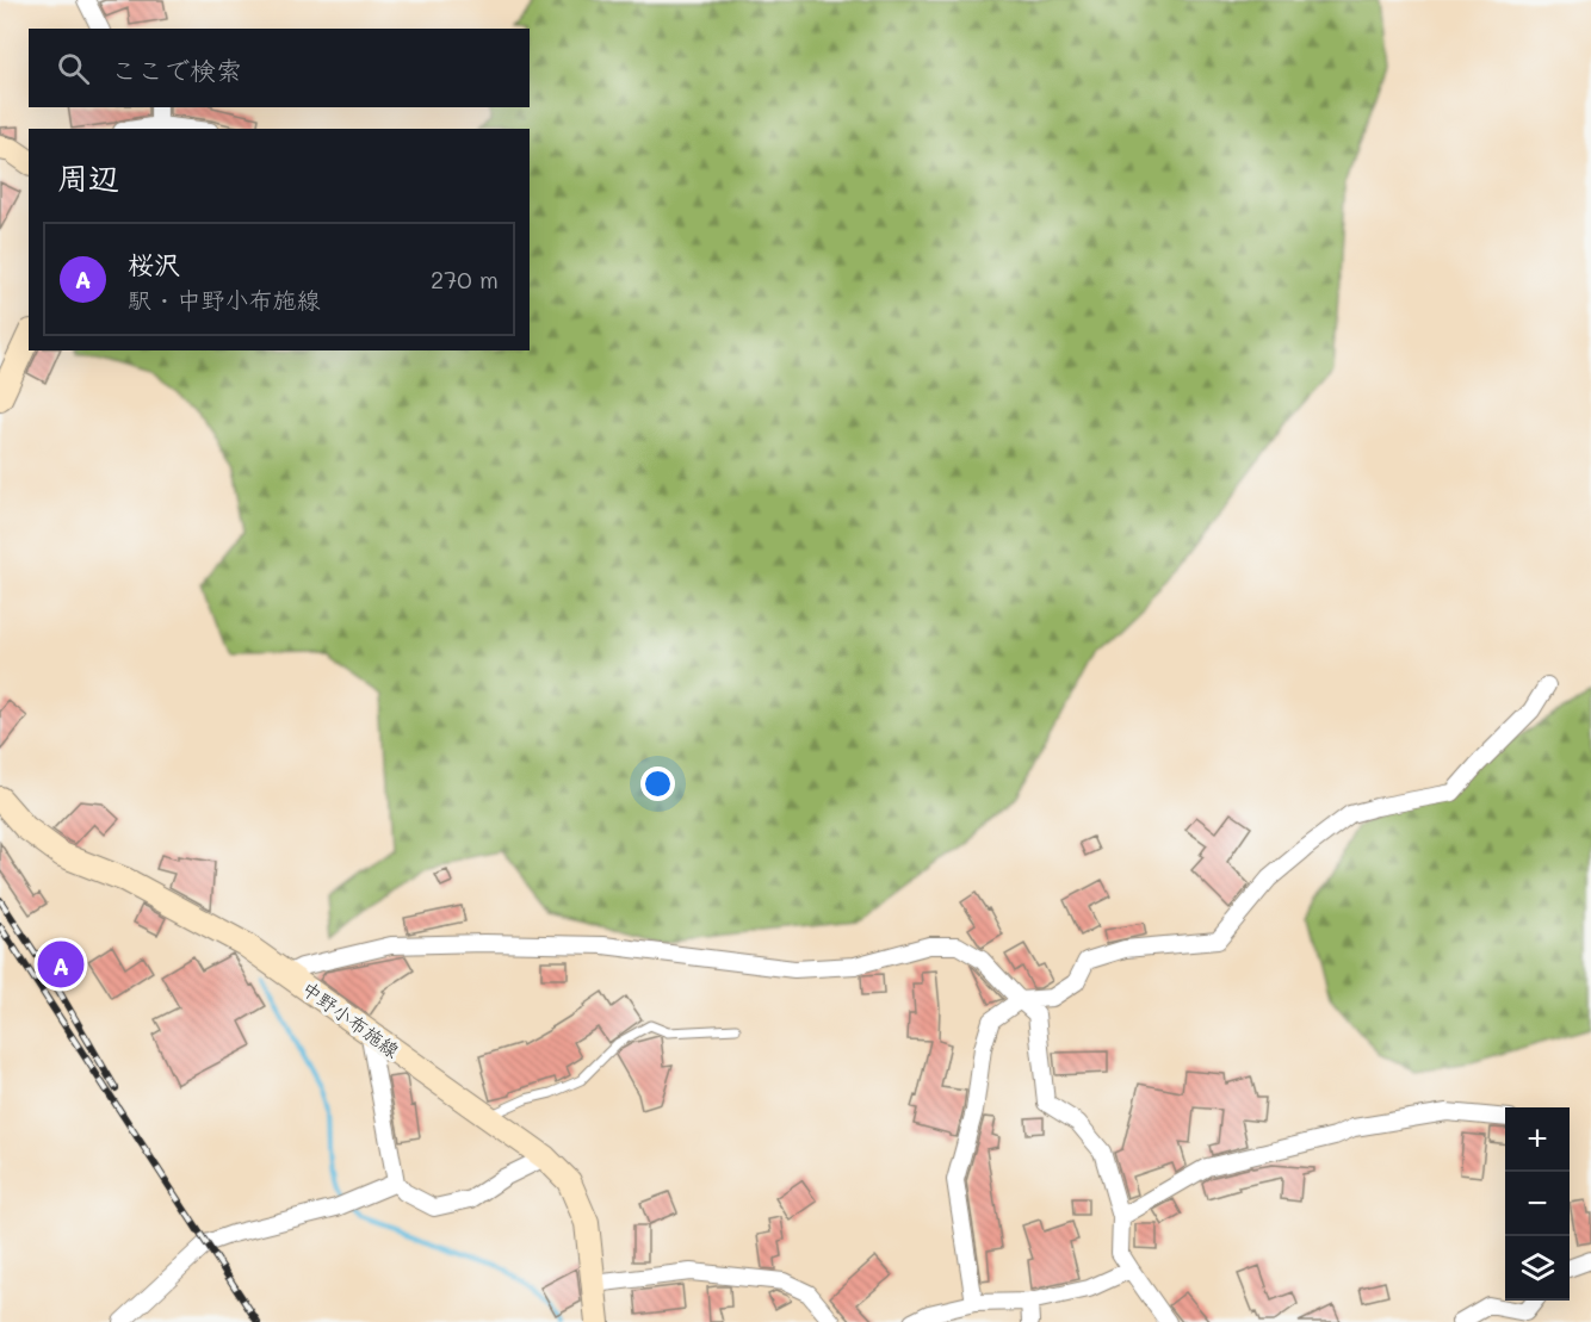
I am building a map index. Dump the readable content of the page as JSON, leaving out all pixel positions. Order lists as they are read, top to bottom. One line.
{"streets":{"main road":["中野小布施線"]},"page":{"search":"ここで検索","heading":"周辺","list":[{"mark":"A","name":"桜沢","note":"駅 · 中野小布施線","value":"270 m"}],"pins":"A","map_buttons":["+","−"]}}
